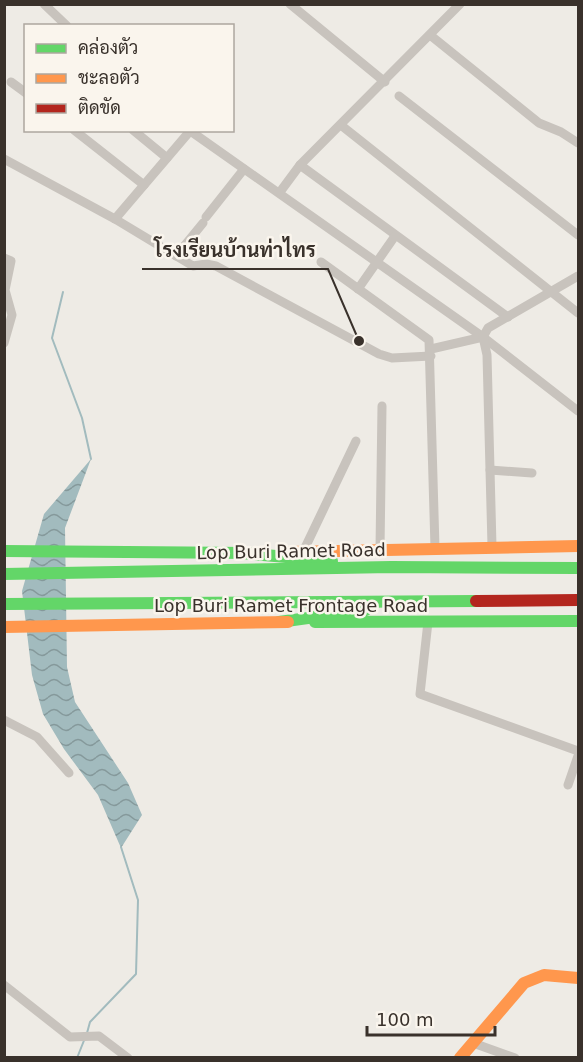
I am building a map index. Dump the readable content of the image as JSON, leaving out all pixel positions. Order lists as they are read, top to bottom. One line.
{"streets":{"main road":["Lop Buri Ramet Road","Lop Buri Ramet Frontage Road"]},"places":["โรงเรียนบ้านท่าไทร"],"legend":["คล่องตัว","ชะลอตัว","ติดขัด"],"scale_bar":"100 m"}
